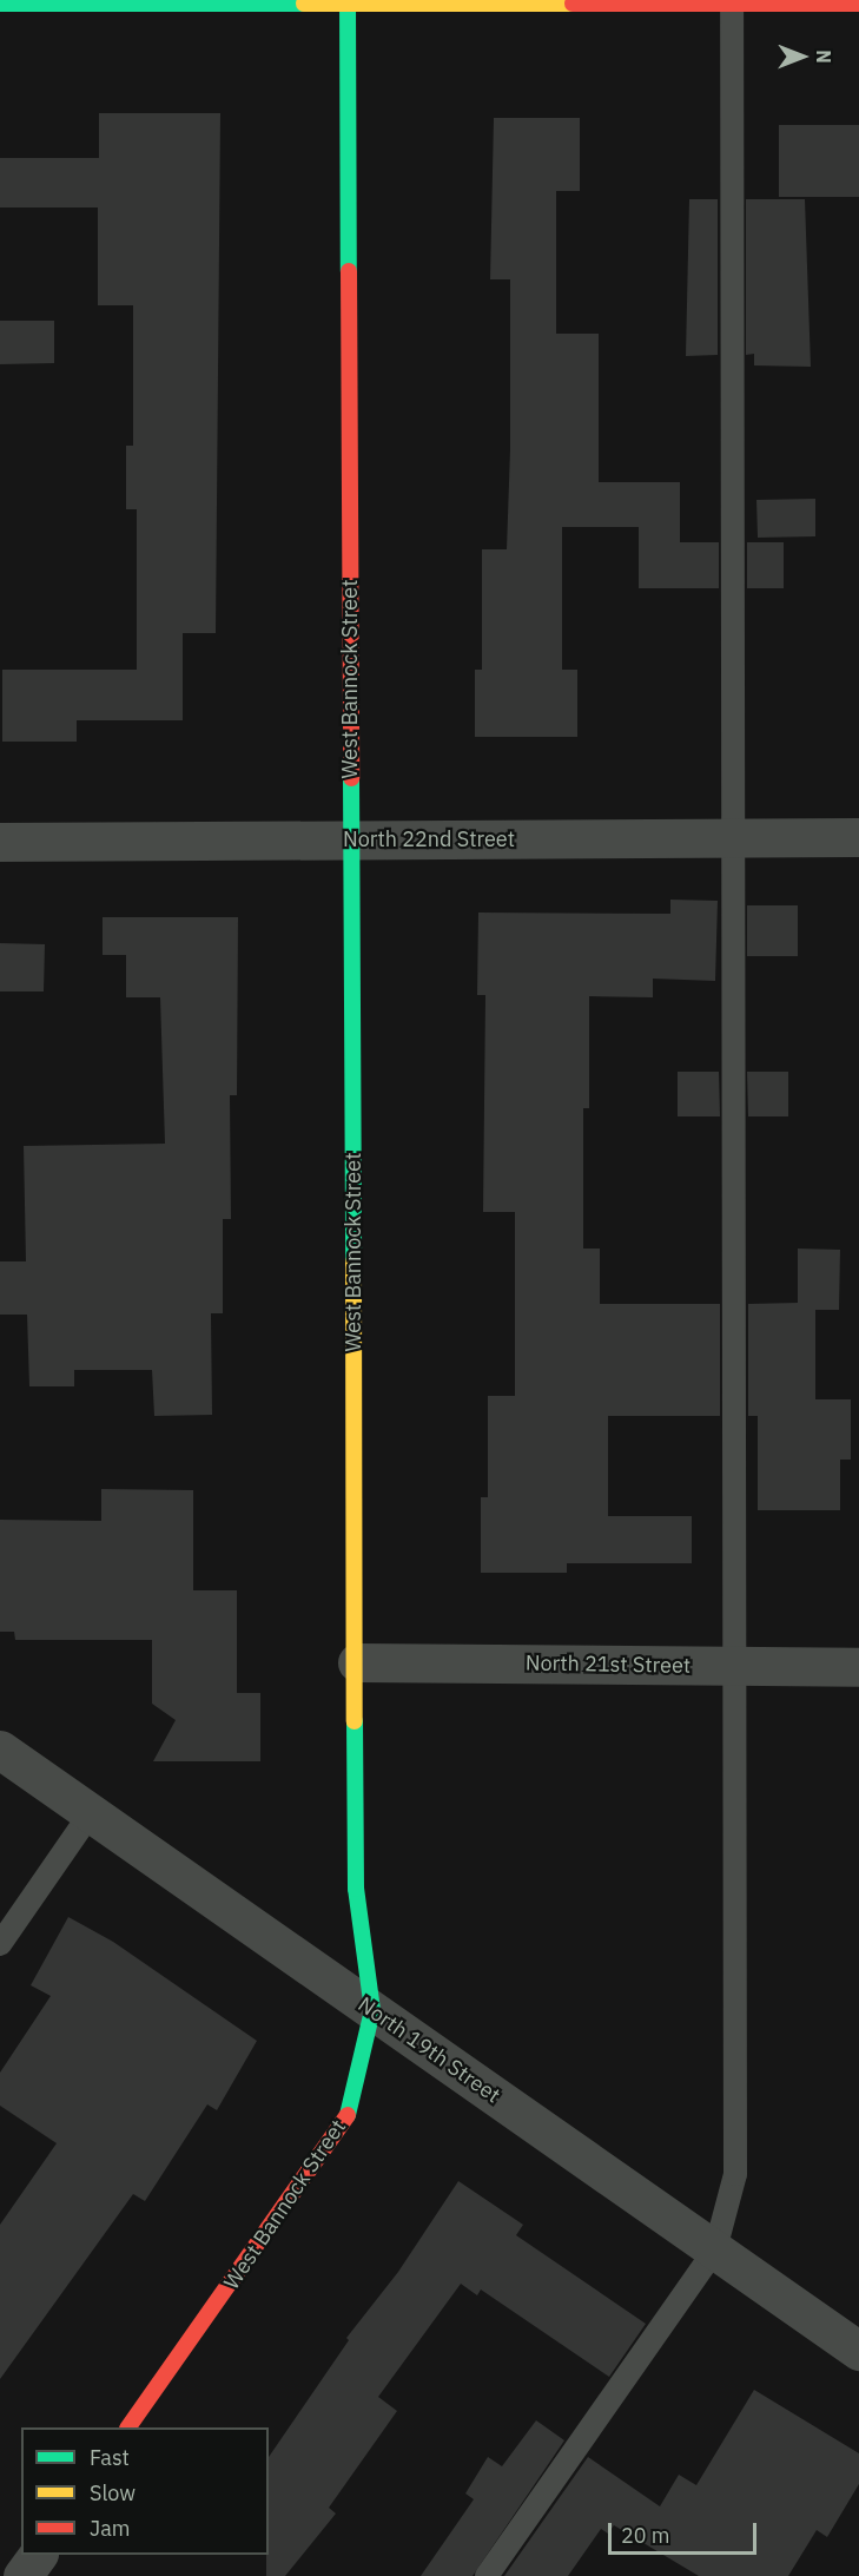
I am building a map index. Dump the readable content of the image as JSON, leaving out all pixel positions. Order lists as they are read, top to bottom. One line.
{"streets":{"street":["West Bannock Street","North 22nd Street","North 21st Street","North 19th Street"]},"crossings":[["West Bannock Street","North 22nd Street"],["West Bannock Street","North 21st Street"],["West Bannock Street","North 19th Street"]],"legend":["Fast","Slow","Jam"],"scale_bar":"20 m","north":"right"}
